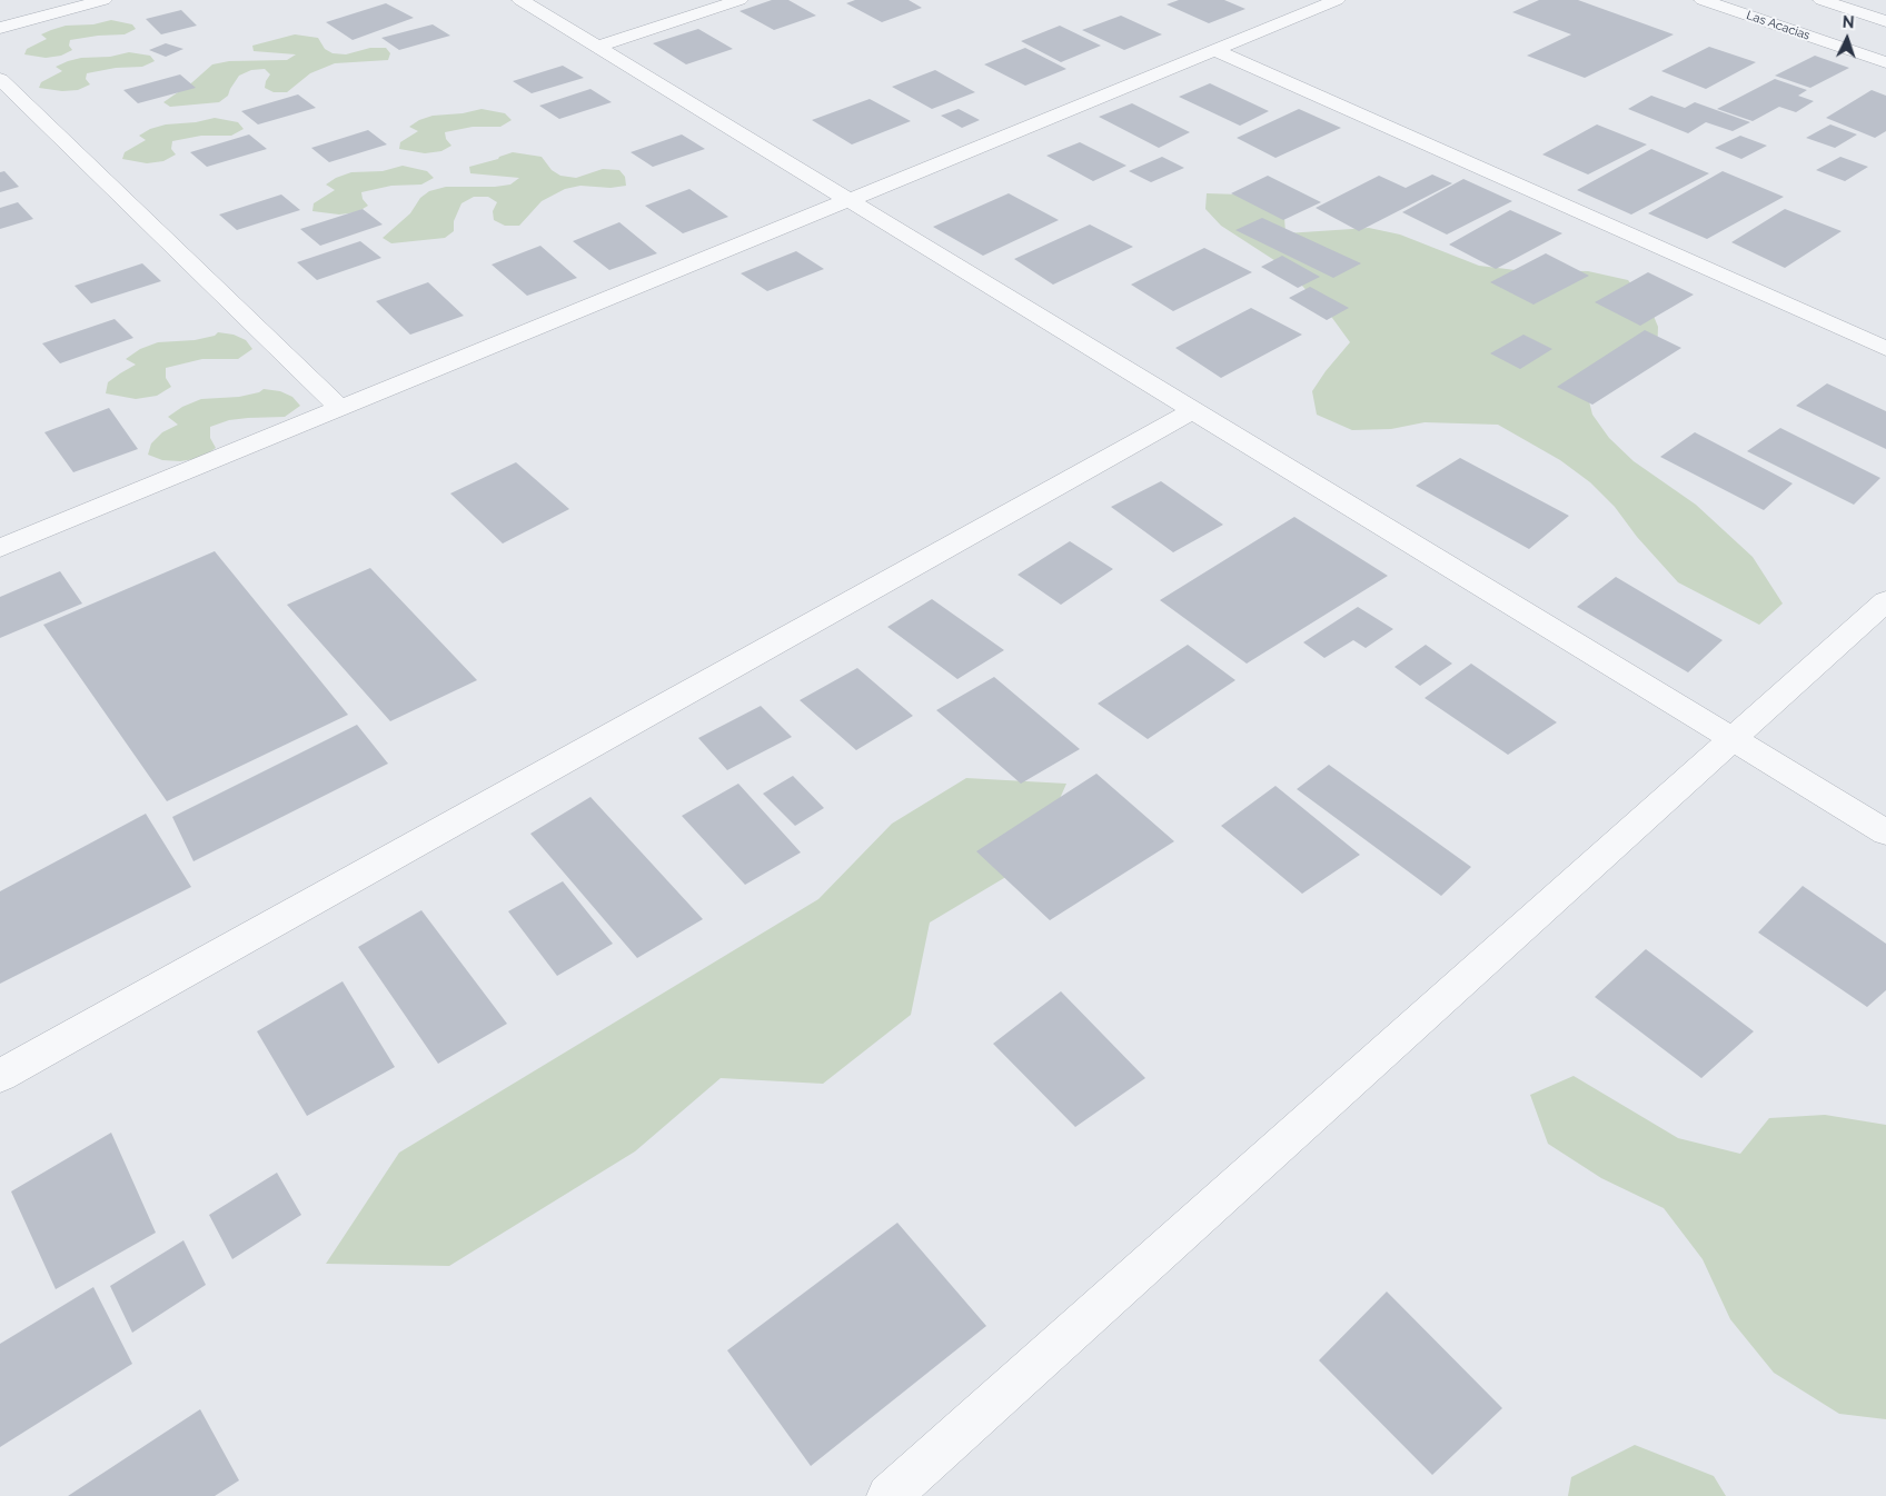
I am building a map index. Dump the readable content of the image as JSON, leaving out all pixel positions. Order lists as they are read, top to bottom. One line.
{"streets":{"street":["Las Acacias"]},"north":"top"}
